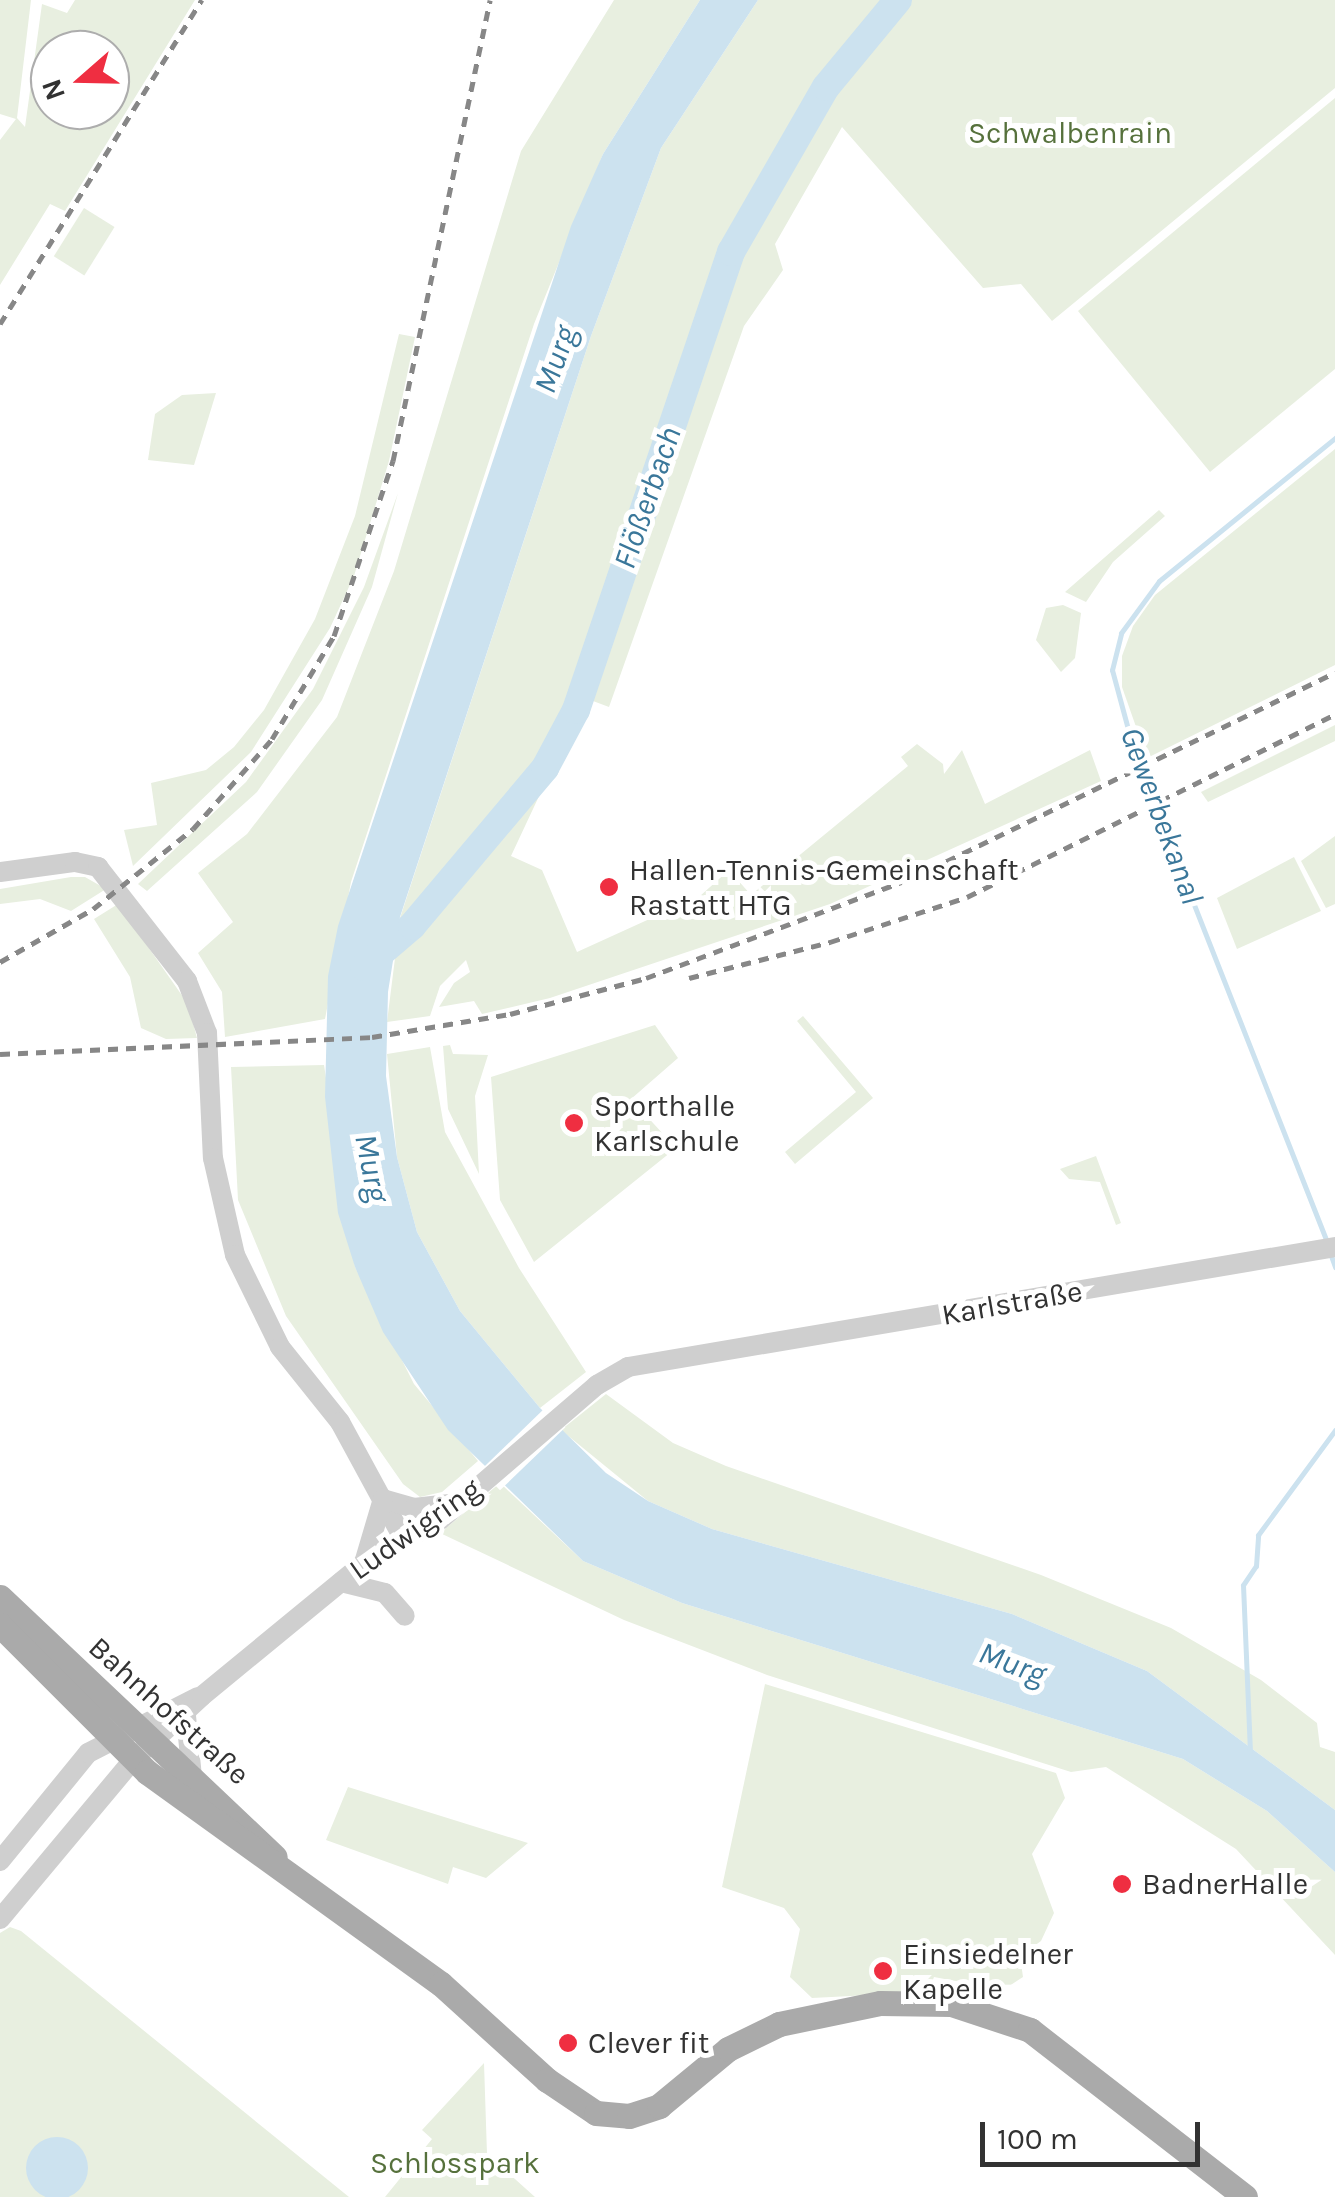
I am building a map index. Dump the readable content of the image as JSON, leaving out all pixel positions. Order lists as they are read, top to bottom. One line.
{"streets":{"main road":["Bahnhofstraße"],"street":["Karlstraße","Ludwigring"]},"crossings":[["Karlstraße","Ludwigring"],["Ludwigring","Bahnhofstraße"]],"water":["Murg","Flößerbach","Gewerbekanal"],"parks":["Schwalbenrain","Schlosspark"],"places":["Hallen-Tennis-Gemeinschaft Rastatt HTG","Sporthalle Karlschule","BadnerHalle","Einsiedelner Kapelle","Clever fit"],"scale_bar":"100 m","north":"left"}
